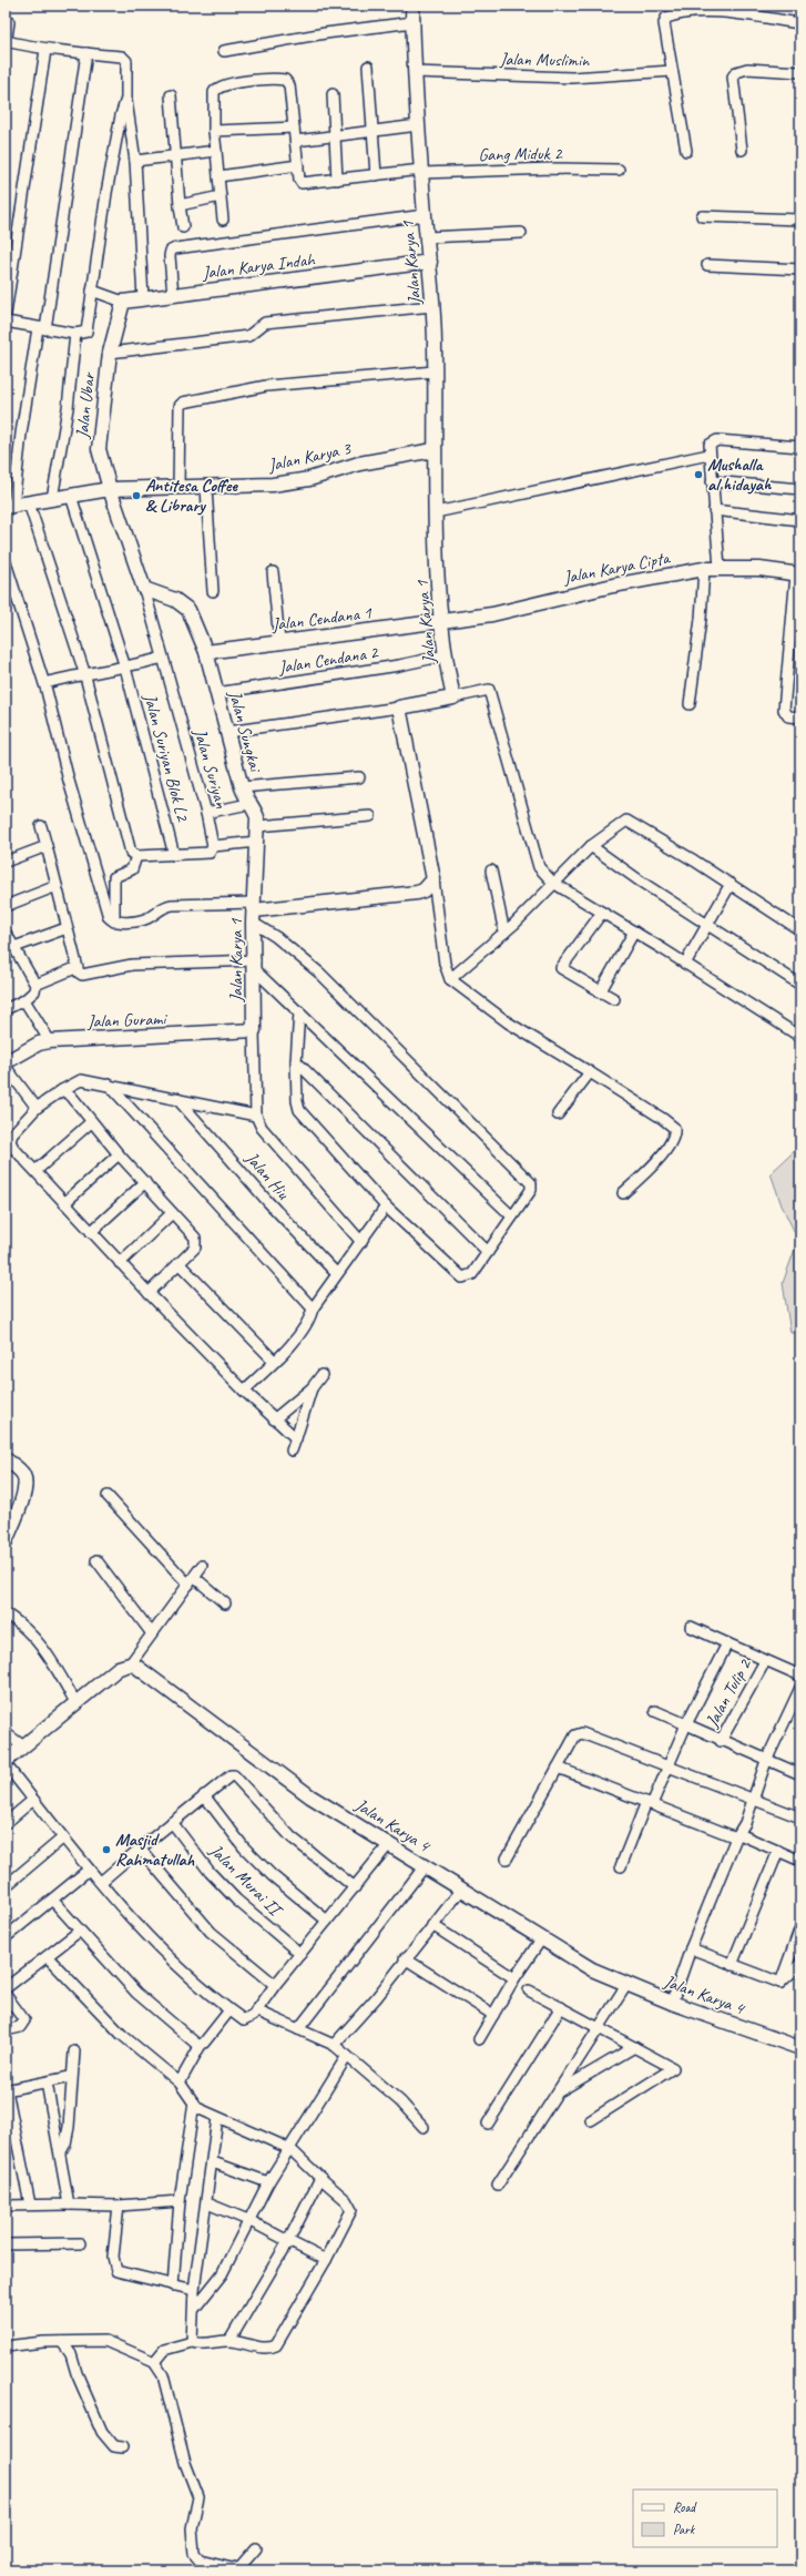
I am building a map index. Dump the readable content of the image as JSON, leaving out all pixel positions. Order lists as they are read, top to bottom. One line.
{"streets":{"street":["Jalan Muslimin","Gang Miduk 2","Jalan Karya 1","Jalan Karya Indah","Jalan Ubar","Jalan Karya 3","Jalan Karya Cipta","Jalan Cendana 1","Jalan Cendana 2","Jalan Sungkai","Jalan Suriyan Blok L2","Jalan Suriyan","Jalan Gurami","Jalan Hiu","Jalan Tulip 2","Jalan Karya 4","Jalan Murai II"]},"crossings":[["Jalan Muslimin","Jalan Karya 1"],["Gang Miduk 2","Jalan Karya 1"],["Jalan Karya 1","Jalan Karya Indah"],["Jalan Karya 1","Jalan Karya 3"],["Jalan Karya 1","Jalan Karya Cipta"],["Jalan Karya 1","Jalan Cendana 1"],["Jalan Karya 1","Jalan Cendana 2"],["Jalan Karya 1","Jalan Sungkai"],["Jalan Karya 1","Jalan Gurami"],["Jalan Karya Indah","Jalan Ubar"],["Jalan Ubar","Jalan Karya 3"],["Jalan Ubar","Jalan Sungkai"],["Jalan Ubar","Jalan Suriyan"],["Jalan Karya 3","Jalan Suriyan Blok L2"],["Jalan Karya Cipta","Jalan Cendana 1"],["Jalan Cendana 1","Jalan Sungkai"],["Jalan Cendana 2","Jalan Sungkai"],["Jalan Sungkai","Jalan Suriyan"]],"places":["Mushalla al hidayah","Antitesa Coffee & Library","Masjid Rahmatullah"],"legend":["Road","Park"]}
